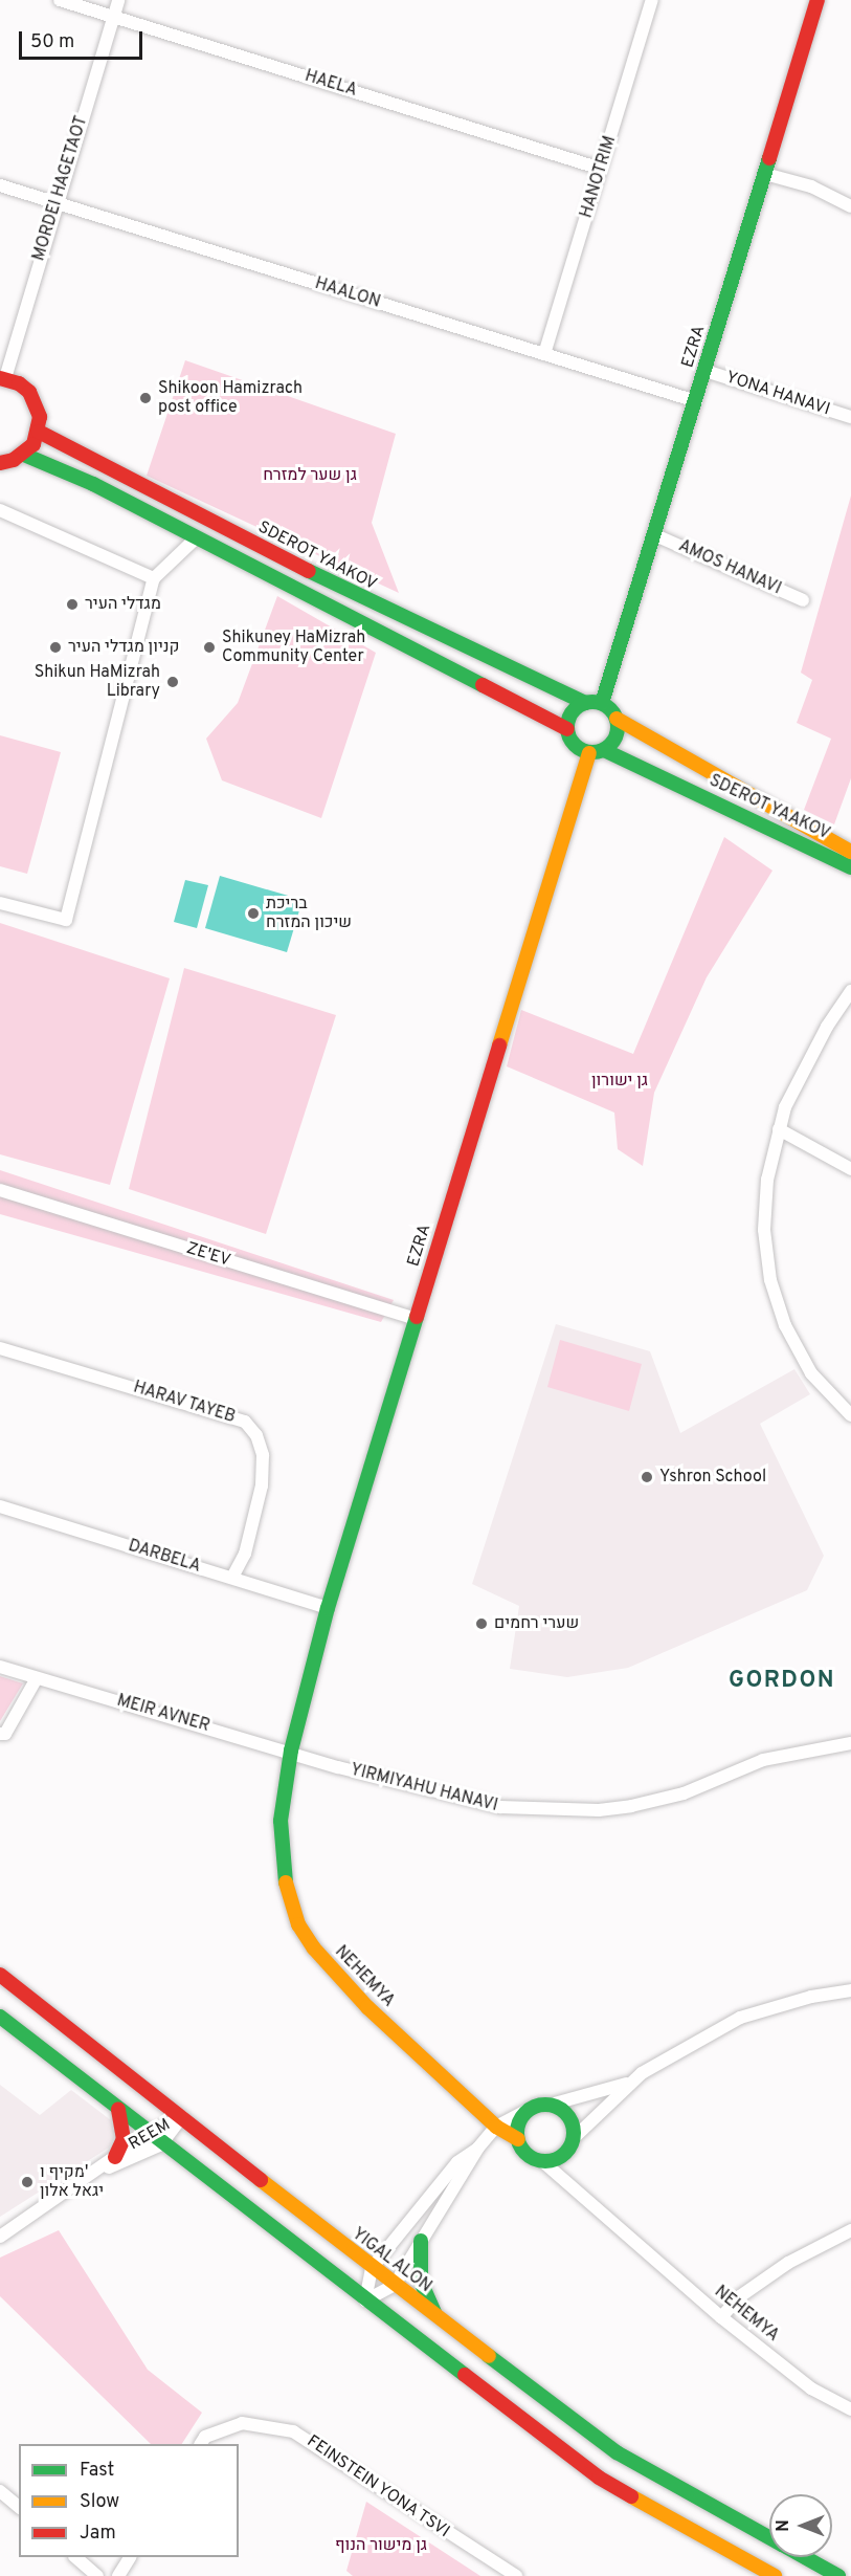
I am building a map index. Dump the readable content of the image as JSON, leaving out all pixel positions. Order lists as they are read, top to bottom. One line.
{"streets":{"street":["HAELA","HANOTRIM","MORDEI HAGETAOT","HAALON","EZRA","YONA HANAVI","SDEROT YAAKOV","AMOS HANAVI","ZE'EV","HARAV TAYEB","DARBELA","MEIR AVNER","YIRMIYAHU HANAVI","NEHEMYA","REEM","YIGAL ALON","FEINSTEIN YONA TSVI"]},"crossings":[["HAELA","HANOTRIM"],["HAELA","MORDEI HAGETAOT"],["HANOTRIM","HAALON"],["MORDEI HAGETAOT","HAALON"],["HAALON","EZRA"],["EZRA","YONA HANAVI"],["EZRA","SDEROT YAAKOV"],["EZRA","AMOS HANAVI"],["EZRA","ZE'EV"],["EZRA","DARBELA"],["EZRA","MEIR AVNER"],["EZRA","YIRMIYAHU HANAVI"],["EZRA","NEHEMYA"],["HARAV TAYEB","DARBELA"],["MEIR AVNER","YIRMIYAHU HANAVI"],["MEIR AVNER","NEHEMYA"],["YIRMIYAHU HANAVI","NEHEMYA"],["REEM","YIGAL ALON"]],"districts":["GORDON"],"parks":["גן שער למזרח","גן ישורון","גן מישור הנוף"],"places":["Shikoon Hamizrach post office","מגדלי העיר","קניון מגדלי העיר","Shikuney HaMizrah Community Center","Shikun HaMizrah Library","בריכת שיכון המזרח","Yshron School","שערי רחמים","מקיף ו' יגאל אלון"],"legend":["Fast","Slow","Jam"],"scale_bar":"50 m","north":"left"}
